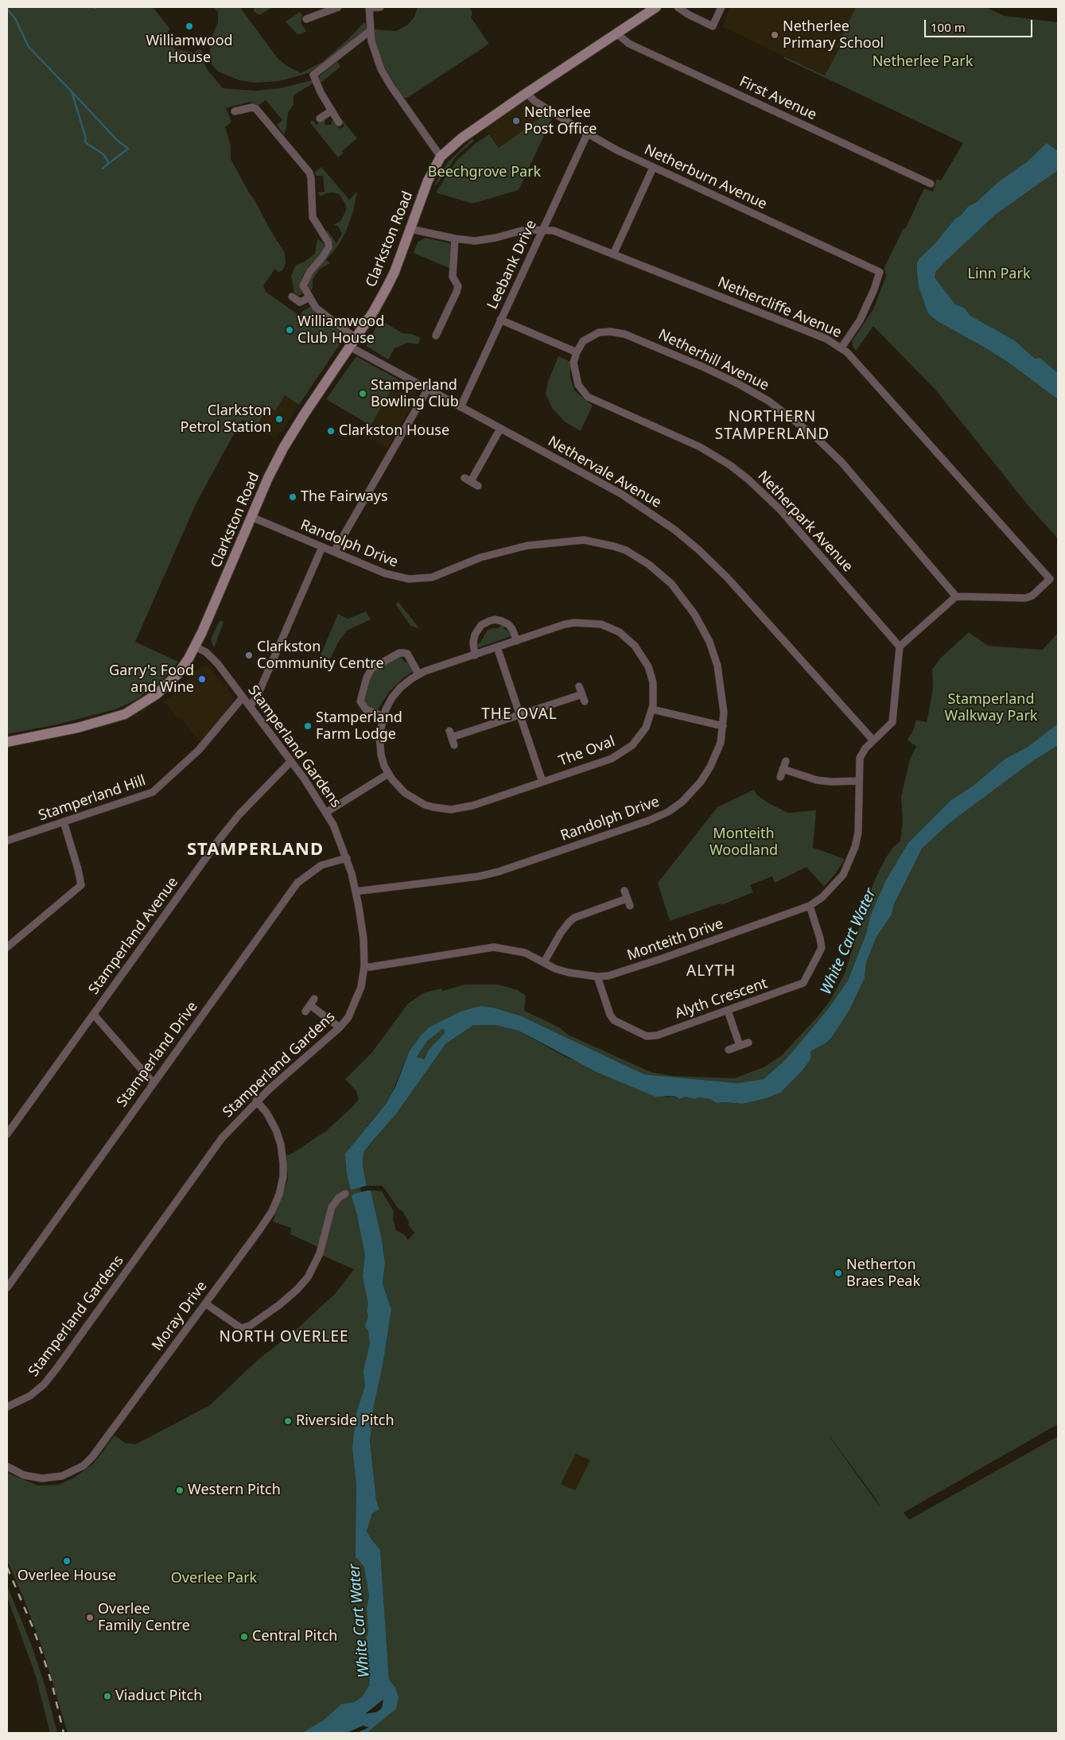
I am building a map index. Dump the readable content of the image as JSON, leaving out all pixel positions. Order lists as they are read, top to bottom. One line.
{"streets":{"main road":["Clarkston Road"],"street":["First Avenue","Netherburn Avenue","Leebank Drive","Nethercliffe Avenue","Netherhill Avenue","Nethervale Avenue","Netherpark Avenue","Randolph Drive","Stamperland Gardens","The Oval","Stamperland Hill","Stamperland Avenue","Monteith Drive","Alyth Crescent","Stamperland Drive","Moray Drive"]},"crossings":[["First Avenue","Clarkston Road"],["Netherburn Avenue","Clarkston Road"],["Netherburn Avenue","Leebank Drive"],["Netherburn Avenue","Nethercliffe Avenue"],["Clarkston Road","Nethercliffe Avenue"],["Clarkston Road","Nethervale Avenue"],["Clarkston Road","Randolph Drive"],["Clarkston Road","Stamperland Gardens"],["Leebank Drive","Nethercliffe Avenue"],["Leebank Drive","Nethervale Avenue"],["Nethercliffe Avenue","Netherhill Avenue"],["Netherhill Avenue","Netherpark Avenue"],["Nethervale Avenue","Monteith Drive"],["Netherpark Avenue","Monteith Drive"],["Randolph Drive","Stamperland Gardens"],["Stamperland Gardens","Stamperland Hill"],["Stamperland Gardens","Stamperland Avenue"],["Stamperland Gardens","Monteith Drive"],["Stamperland Gardens","Stamperland Drive"],["Stamperland Gardens","Moray Drive"],["Monteith Drive","Alyth Crescent"]],"districts":["NORTHERN STAMPERLAND","THE OVAL","STAMPERLAND","ALYTH","NORTH OVERLEE"],"water":["White Cart Water"],"parks":["Netherlee Park","Beechgrove Park","Linn Park","Stamperland Walkway Park","Monteith Woodland","Overlee Park"],"places":["Williamwood House","Netherlee Primary School","Netherlee Post Office","Williamwood Club House","Stamperland Bowling Club","Clarkston Petrol Station","Clarkston House","The Fairways","Clarkston Community Centre","Garry's Food and Wine","Stamperland Farm Lodge","Netherton Braes Peak","Riverside Pitch","Western Pitch","Overlee House","Overlee Family Centre","Central Pitch","Viaduct Pitch"],"scale_bar":"100 m"}
